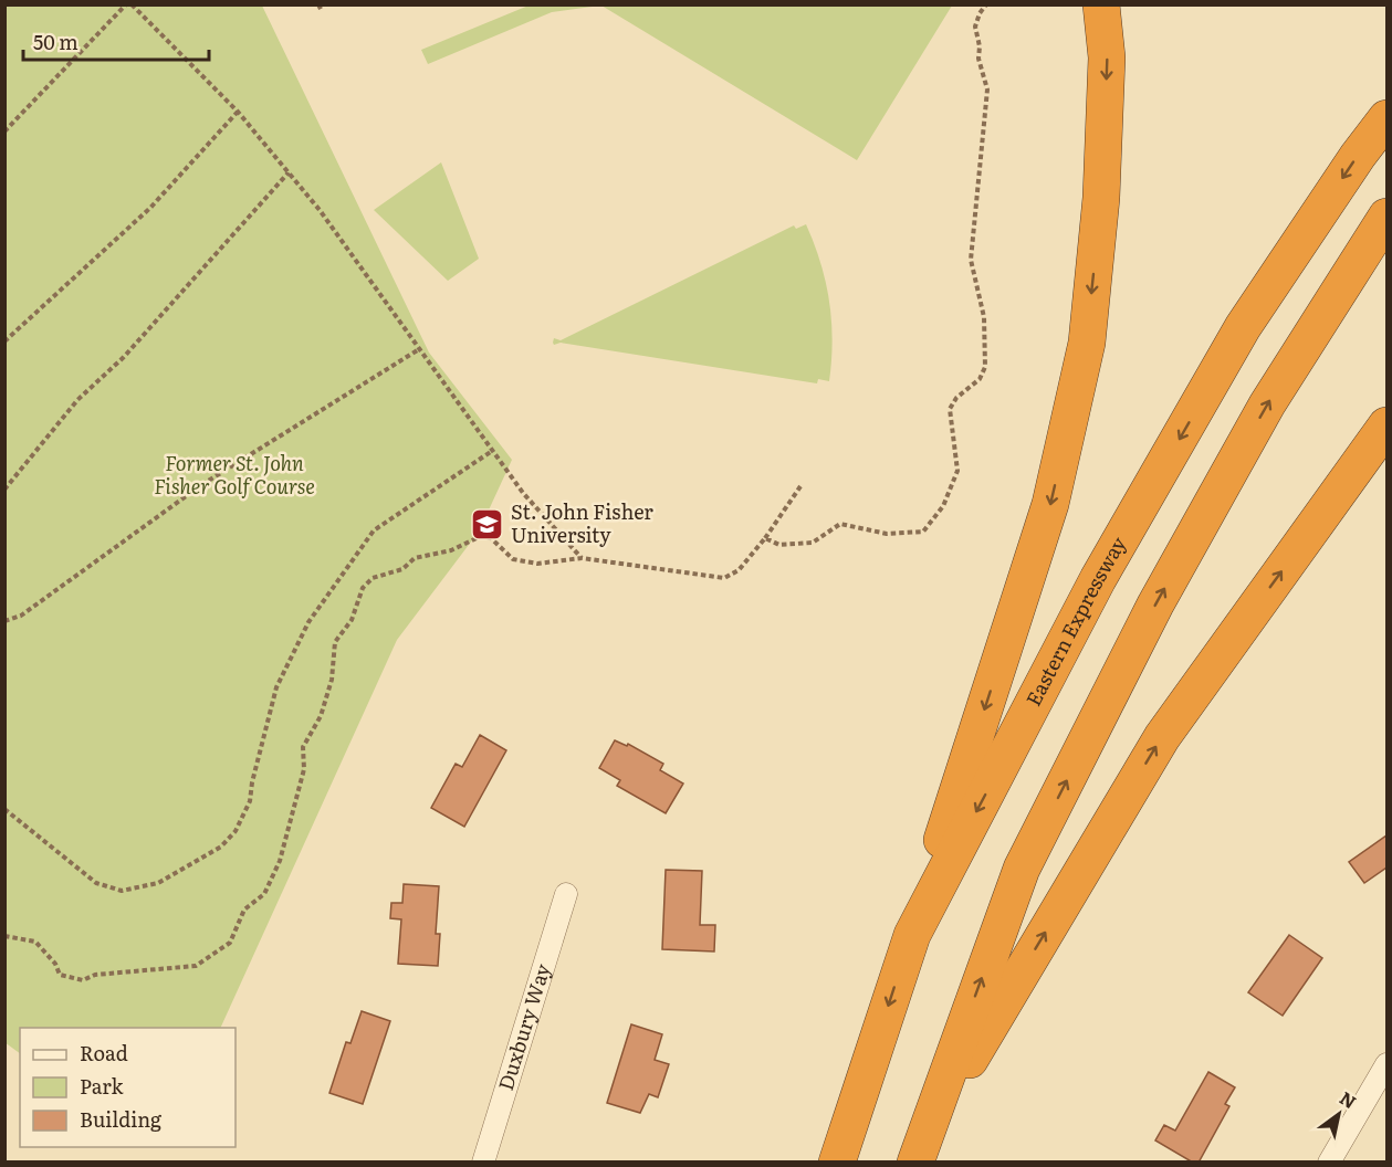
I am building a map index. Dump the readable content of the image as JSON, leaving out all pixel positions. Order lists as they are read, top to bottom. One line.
{"streets":{"highway":["Eastern Expressway"],"street":["Duxbury Way"]},"parks":["Former St. John Fisher Golf Course"],"places":{"school or university":["St. John Fisher University"]},"legend":["Road","Park","Building"],"scale_bar":"50 m","north":"top right"}
